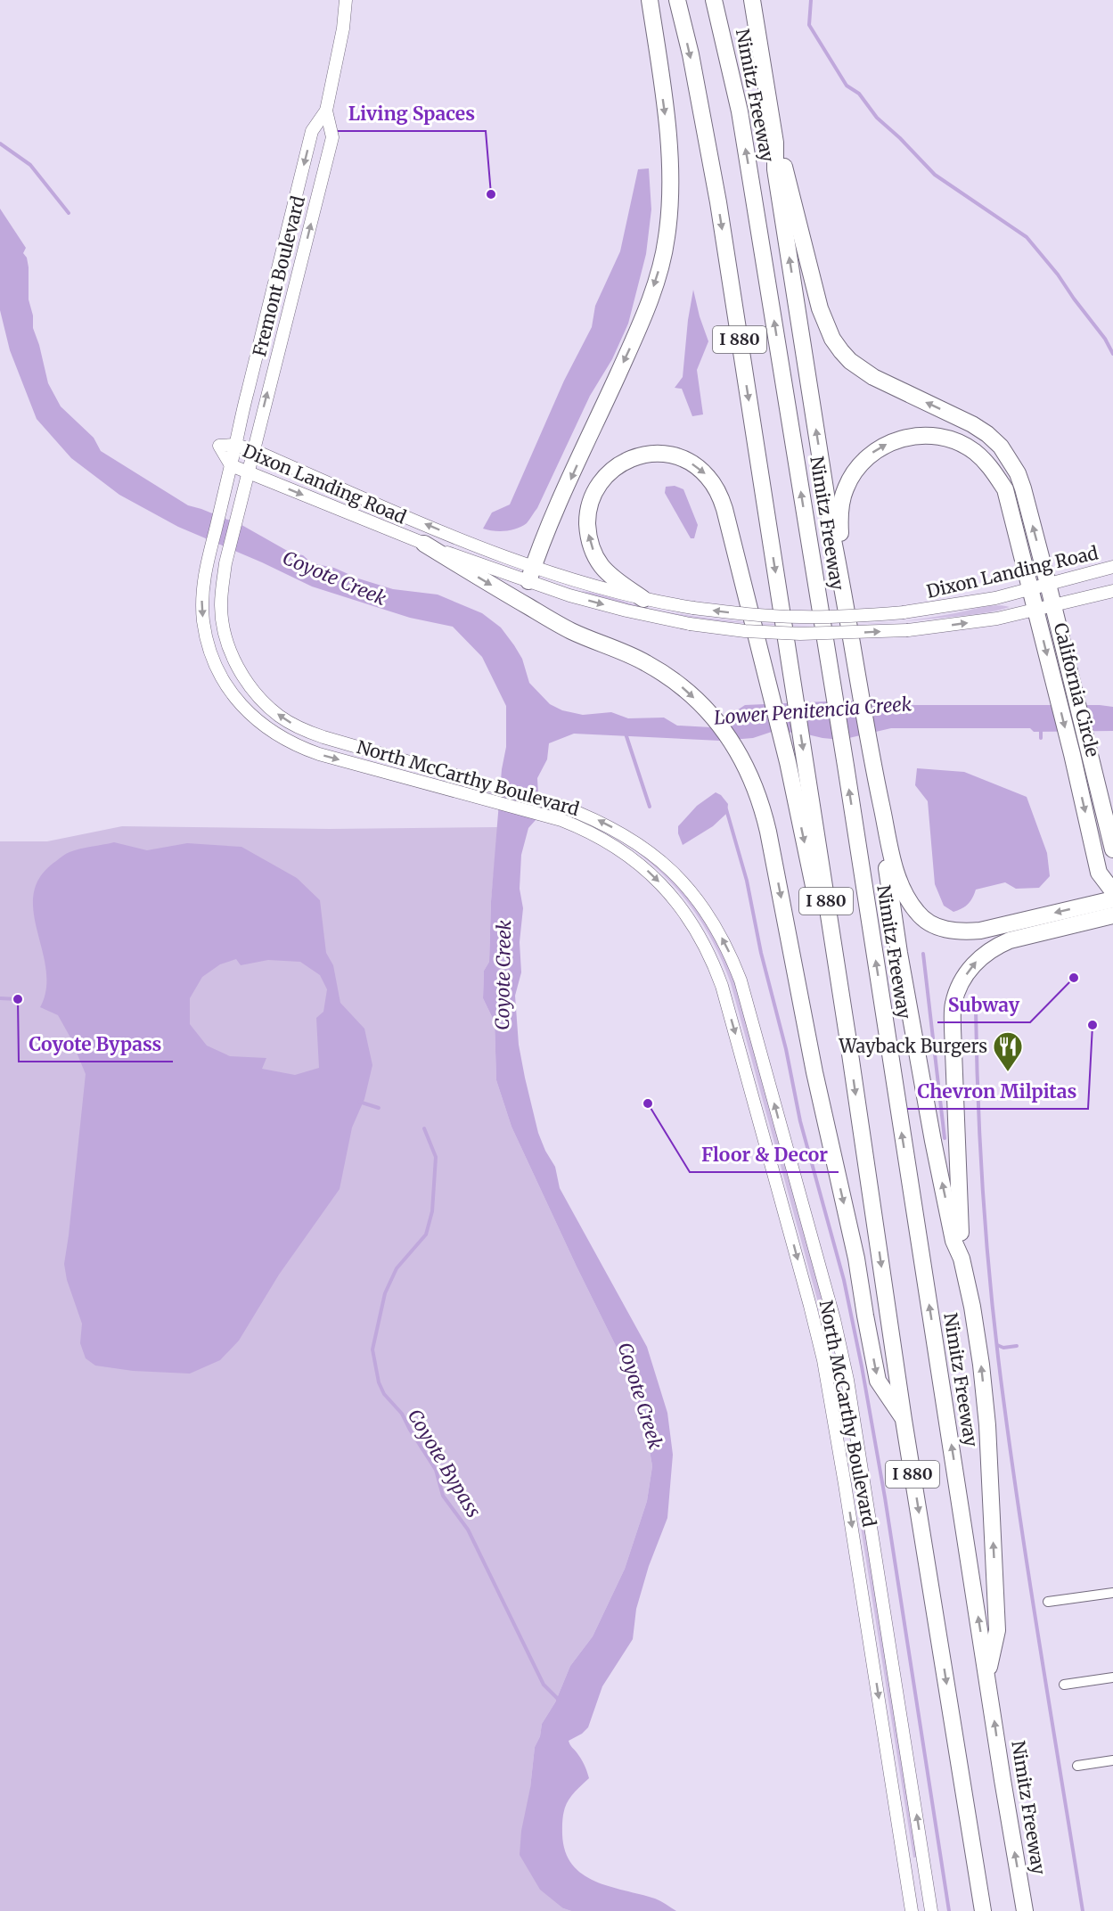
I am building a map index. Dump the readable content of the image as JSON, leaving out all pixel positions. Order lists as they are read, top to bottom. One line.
{"streets":{"highway":["Nimitz Freeway","I 880","California Circle"],"main road":["Fremont Boulevard","Dixon Landing Road","North McCarthy Boulevard"]},"crossings":[["Fremont Boulevard","Dixon Landing Road"],["Fremont Boulevard","North McCarthy Boulevard"],["Dixon Landing Road","California Circle"],["Dixon Landing Road","North McCarthy Boulevard"]],"water":["Coyote Creek","Lower Penitencia Creek","Coyote Bypass"],"places":{"other":["Living Spaces","Subway","Coyote Bypass","Chevron Milpitas","Floor & Decor"],"restaurant":["Wayback Burgers"]}}
